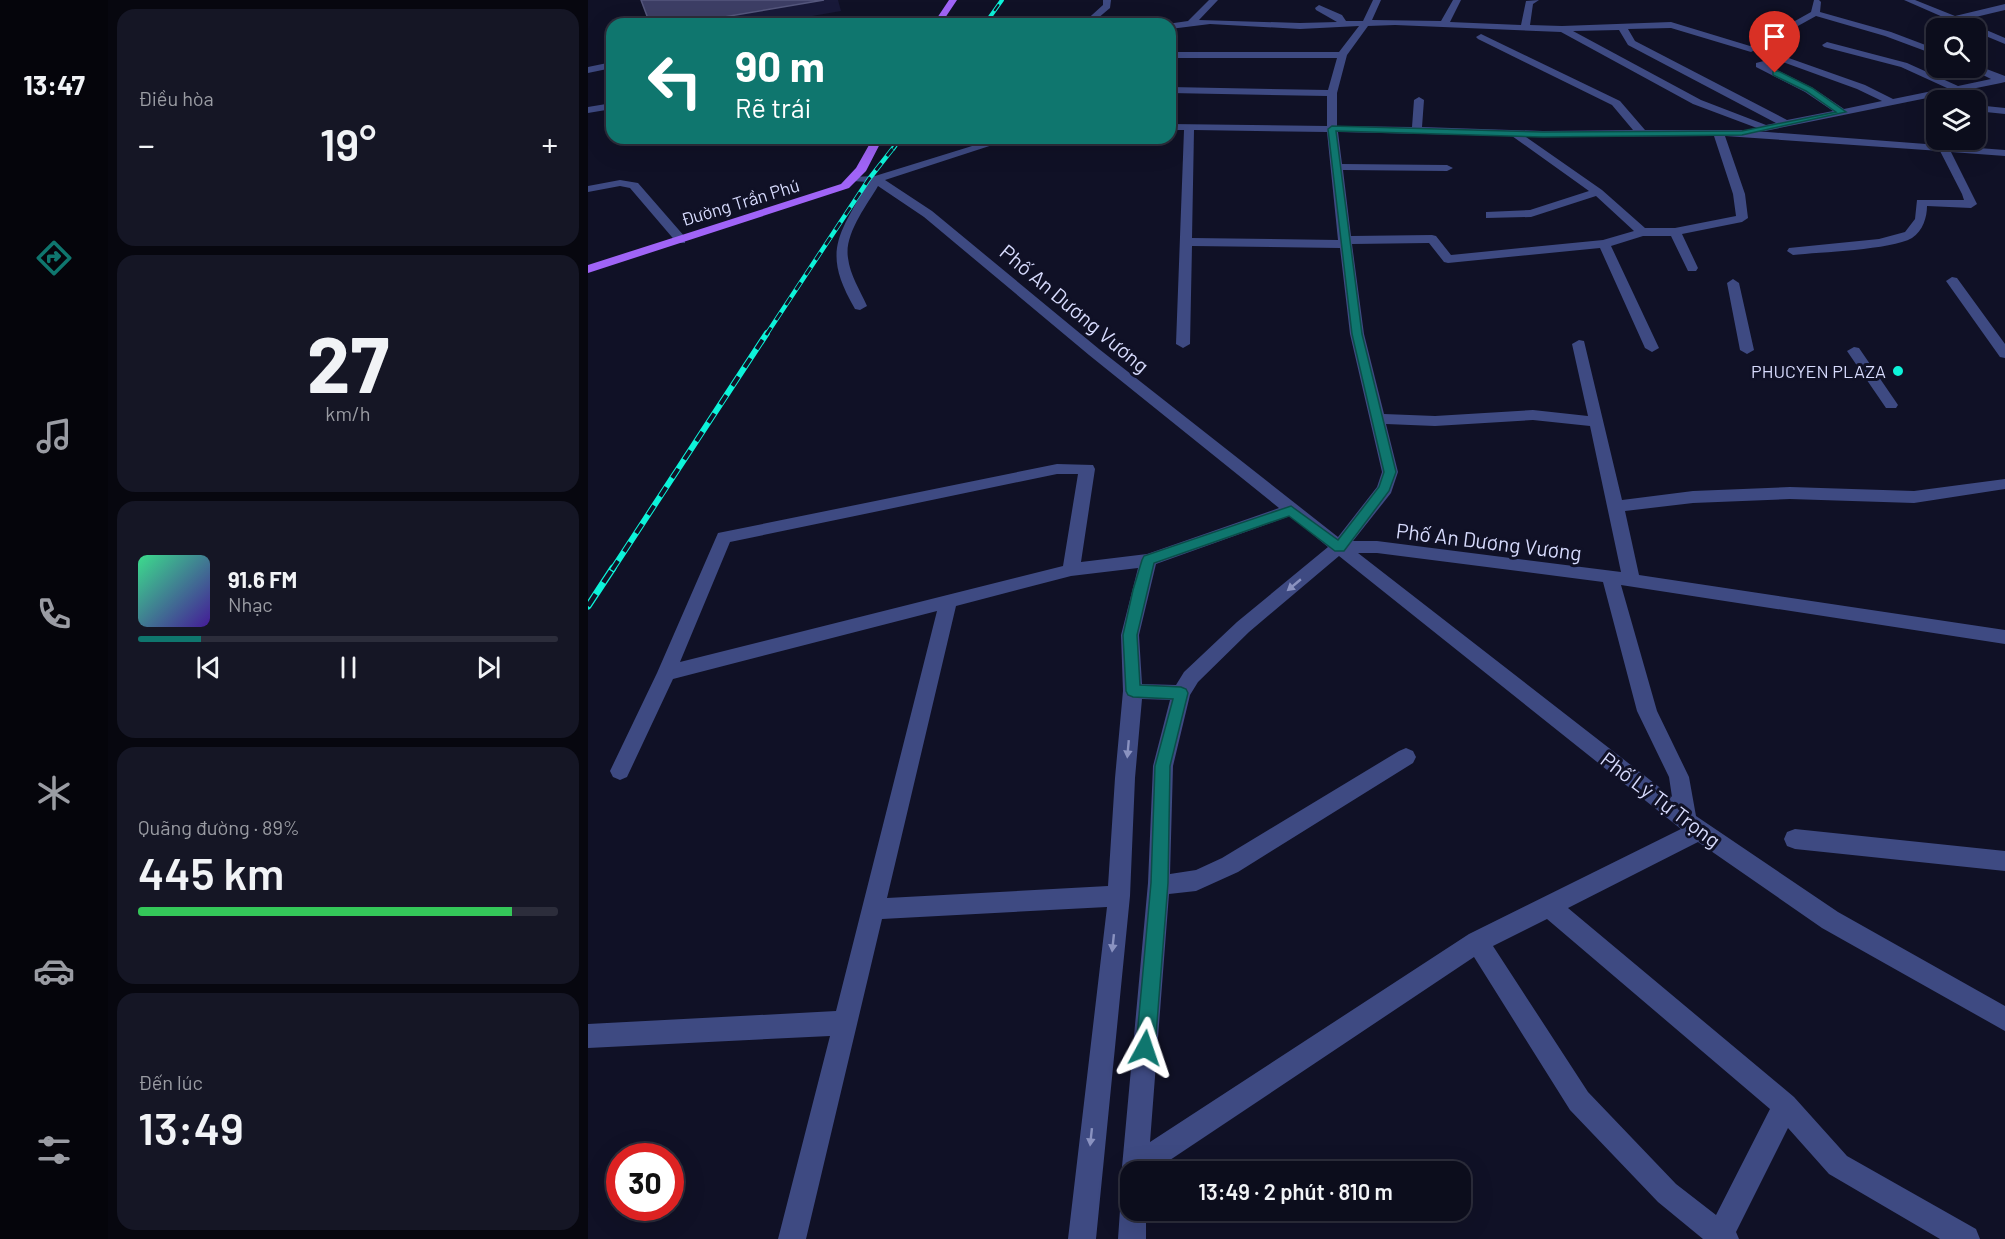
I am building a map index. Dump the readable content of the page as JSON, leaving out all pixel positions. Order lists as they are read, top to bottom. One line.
{"streets":{"main road":["Đường Trần Phú"],"street":["Phố An Dương Vương","Phố Lý Tự Trọng"]},"crossings":[["Phố An Dương Vương","Phố Lý Tự Trọng"]],"places":["PHUCYEN PLAZA"],"page":{"tabs":"13:47","tile":["Điều hòa",["27","km/h"],["Quãng đường · 89%","445 km"],["Đến lúc","13:49"]],"turn":["90 m","Rẽ trái"],"heat":["−","19°","+"],"song":["91.6 FM","Nhạc"],"limit":"30","trip":"13:49 · 2 phút · 810 m"}}
